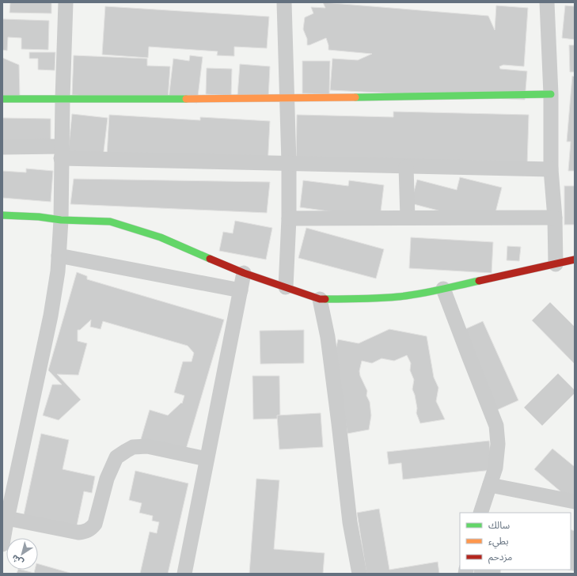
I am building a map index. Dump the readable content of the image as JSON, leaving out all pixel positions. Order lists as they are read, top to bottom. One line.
{"legend":["سالك","بطيء","مزدحم"],"north":"bottom left"}
